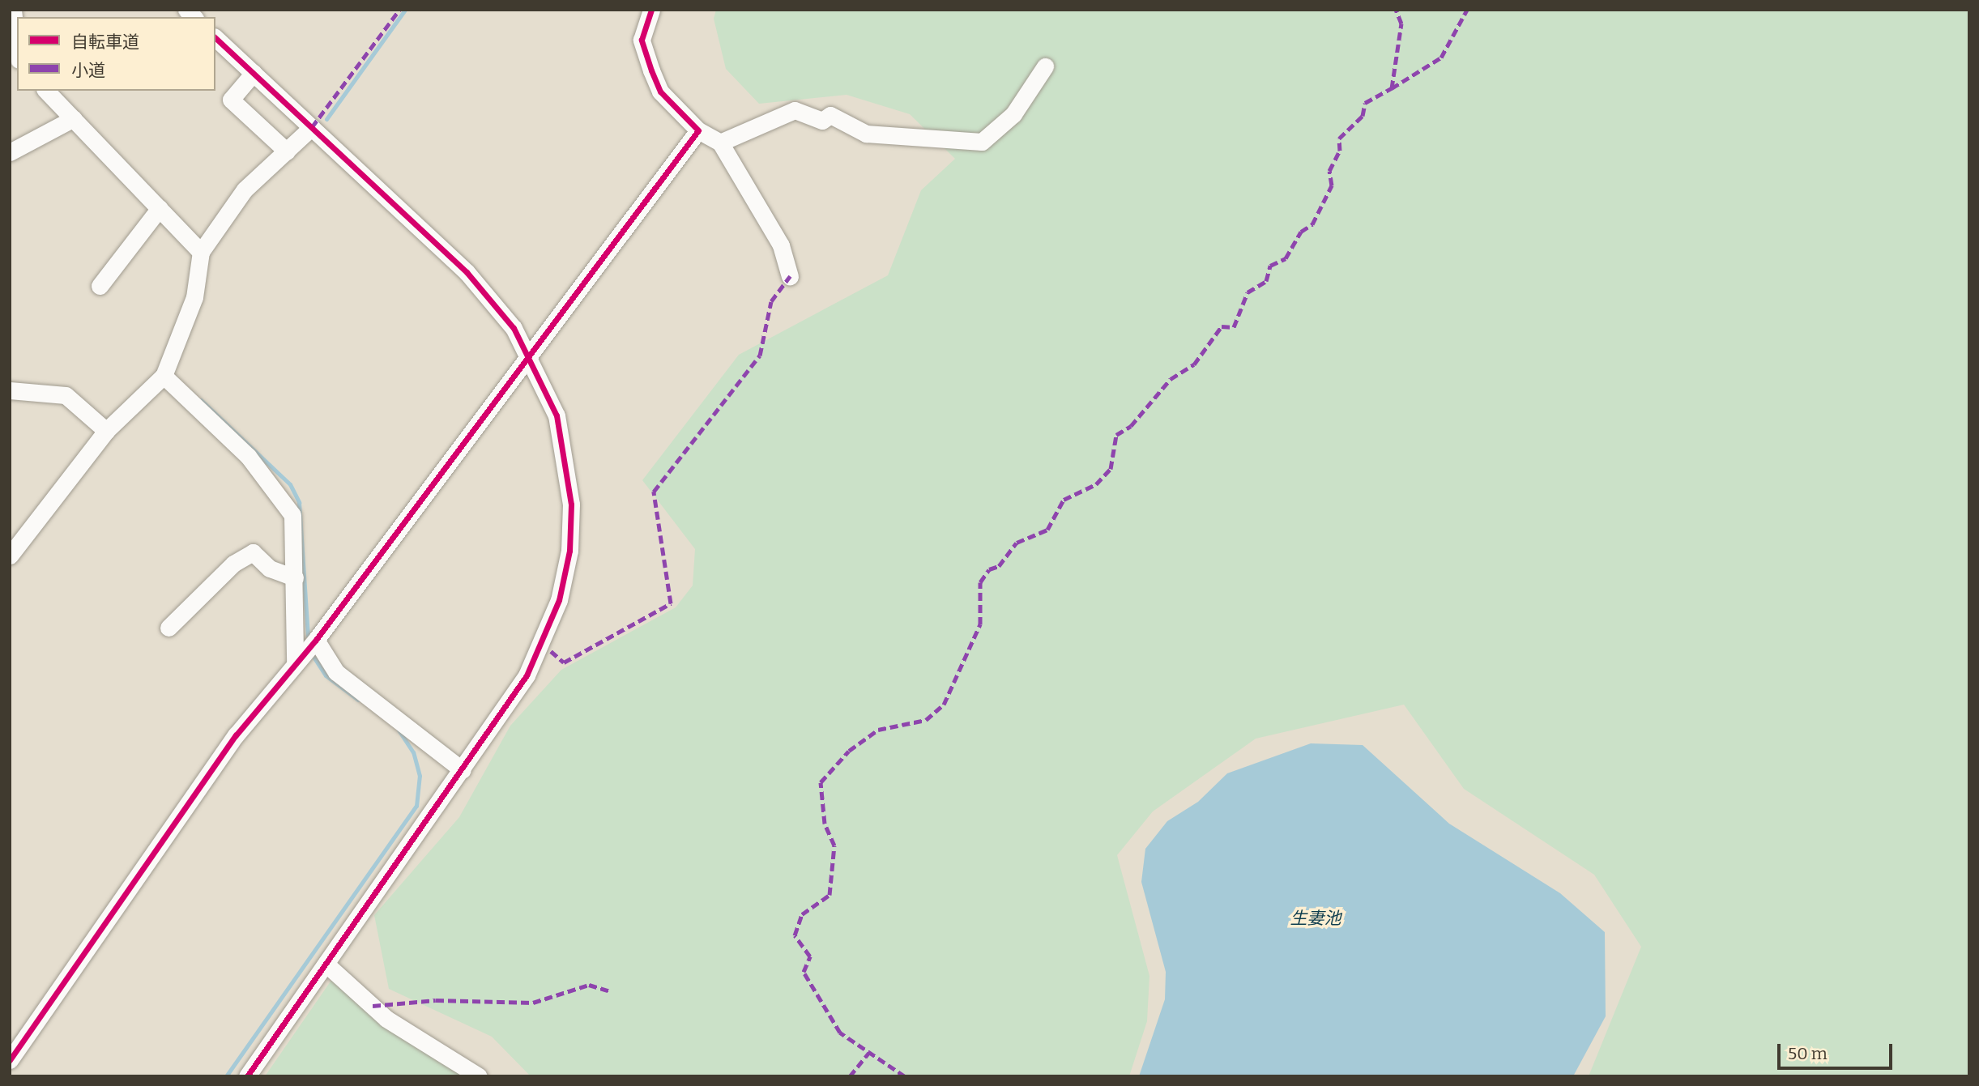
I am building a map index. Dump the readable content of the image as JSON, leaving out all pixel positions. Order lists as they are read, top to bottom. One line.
{"water":["生妻池"],"legend":["自転車道","小道"],"scale_bar":"50 m"}
